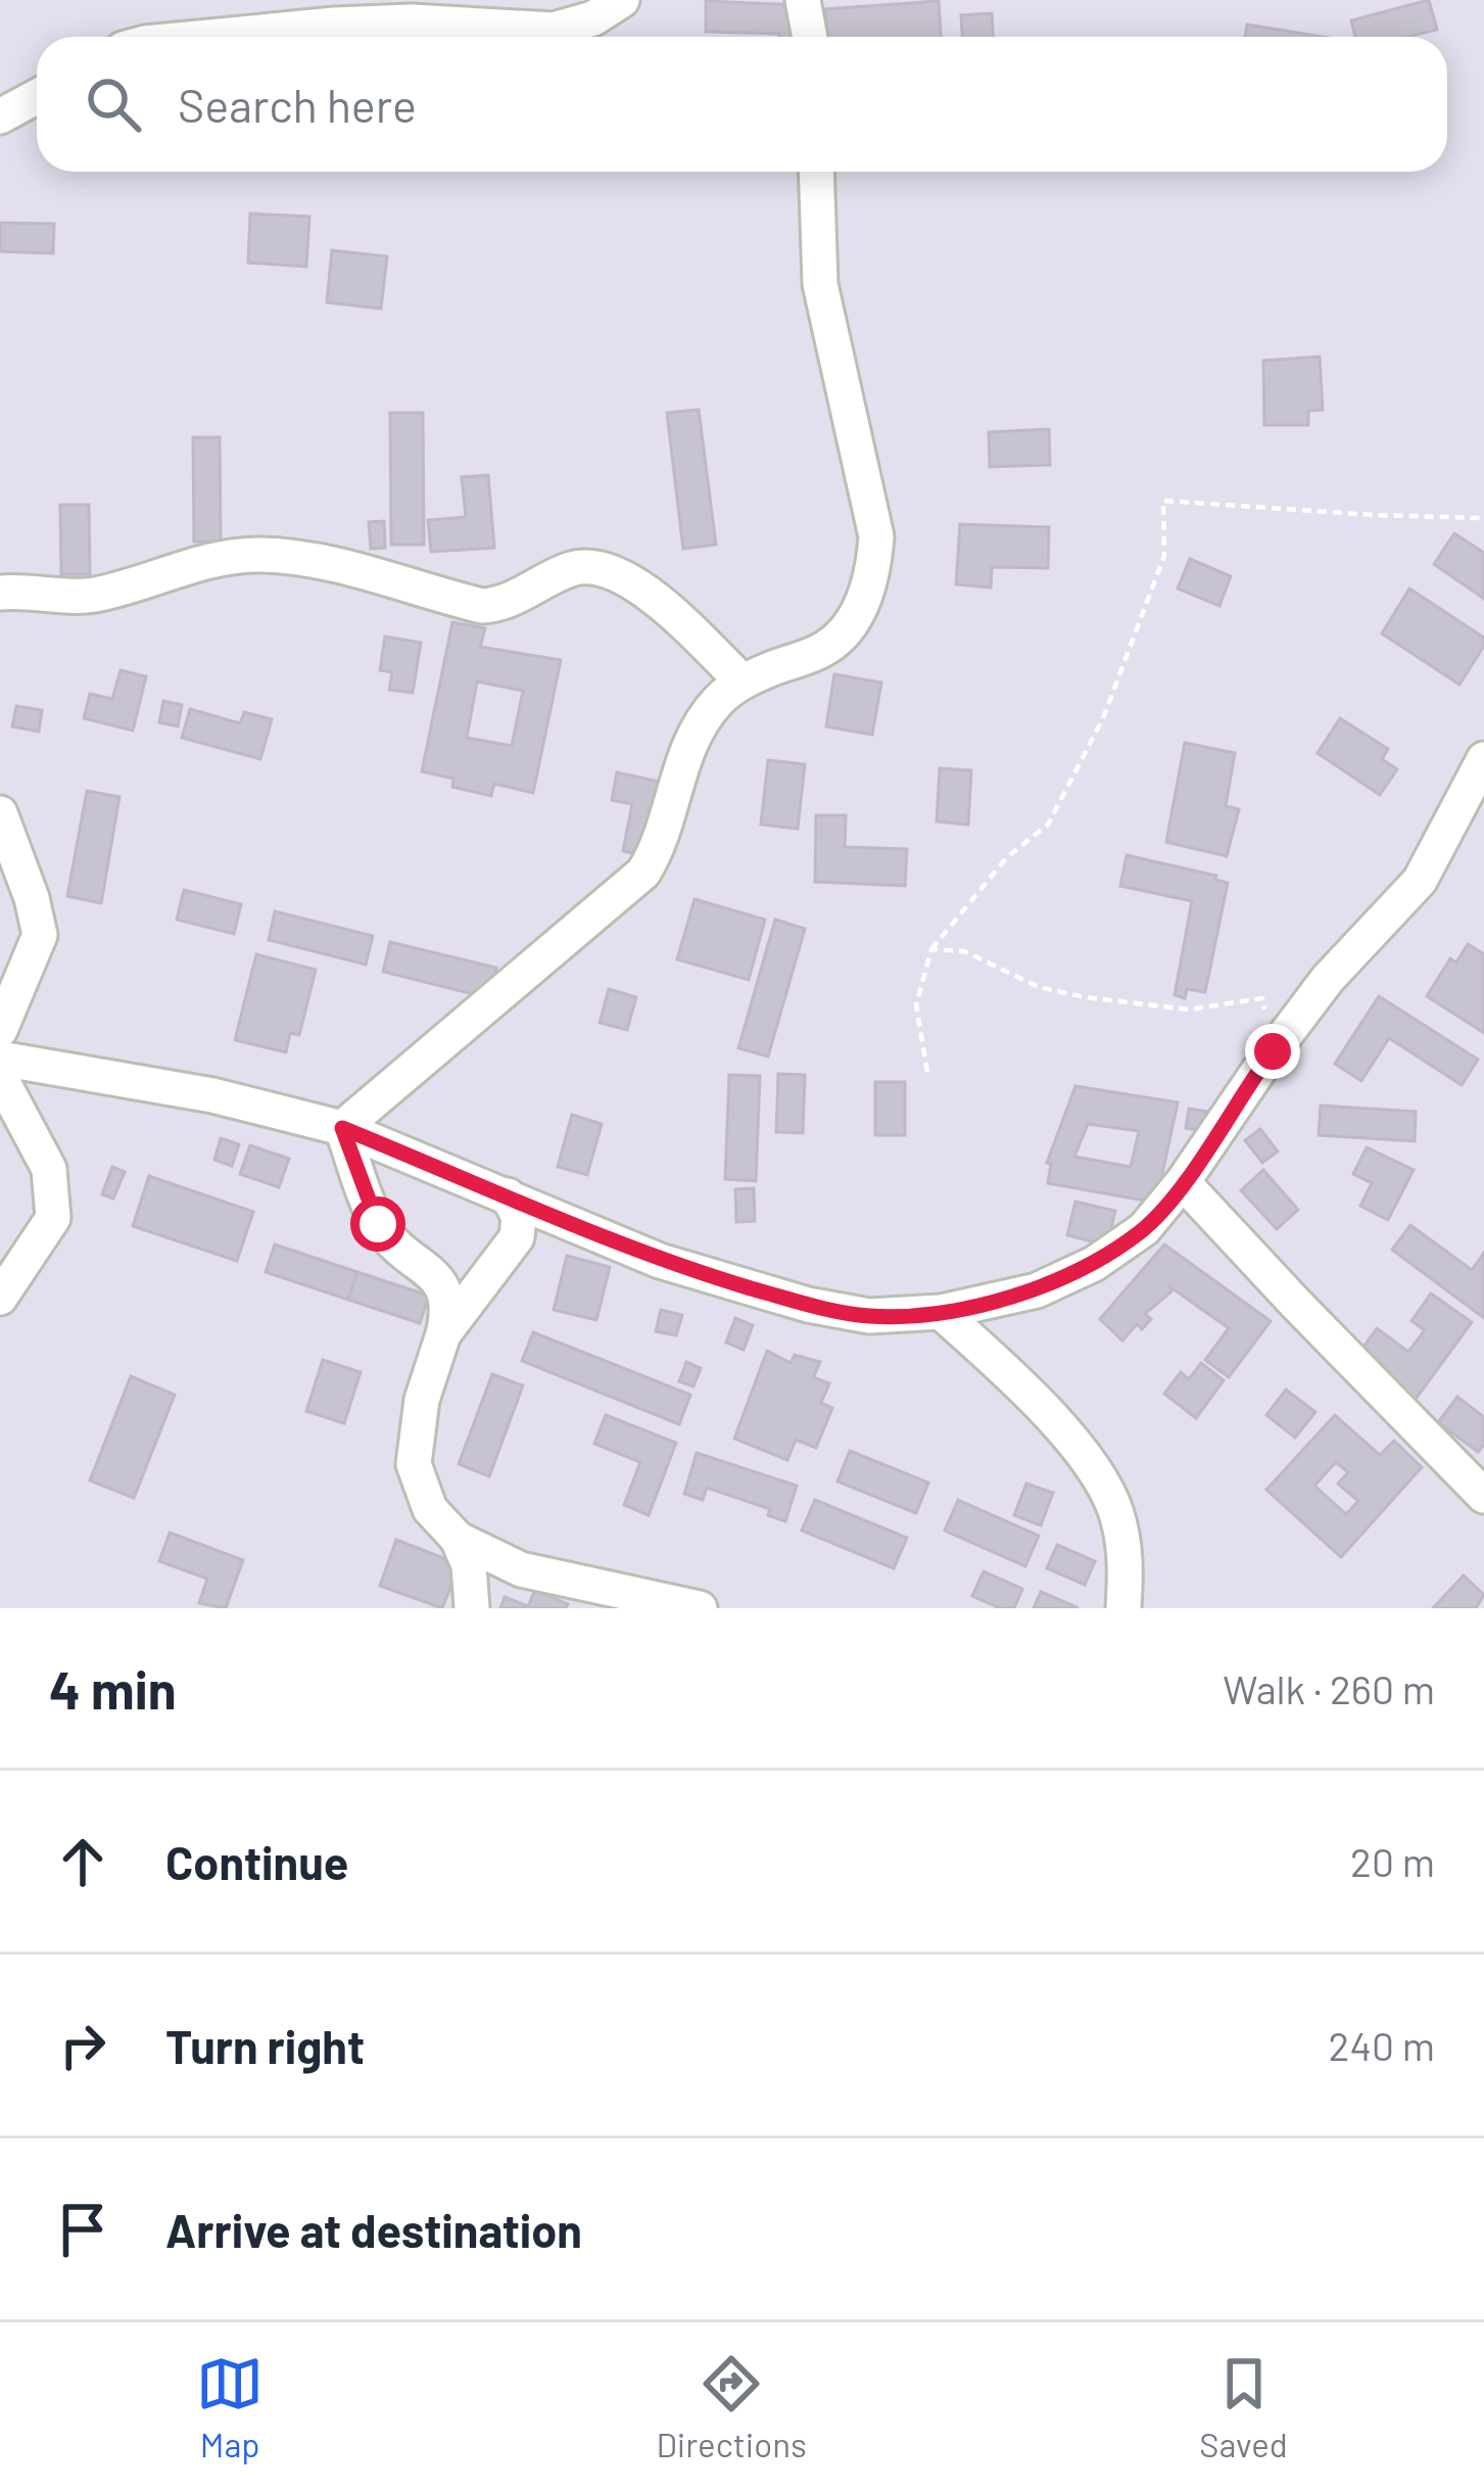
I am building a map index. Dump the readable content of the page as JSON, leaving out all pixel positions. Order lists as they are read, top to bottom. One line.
{"page":{"search":"Search here","heading":["4 min","Walk · 260 m"],"list":[["Continue","20 m"],["Turn right","240 m"],"Arrive at destination"],"nav":["Map","Directions","Saved"]}}
